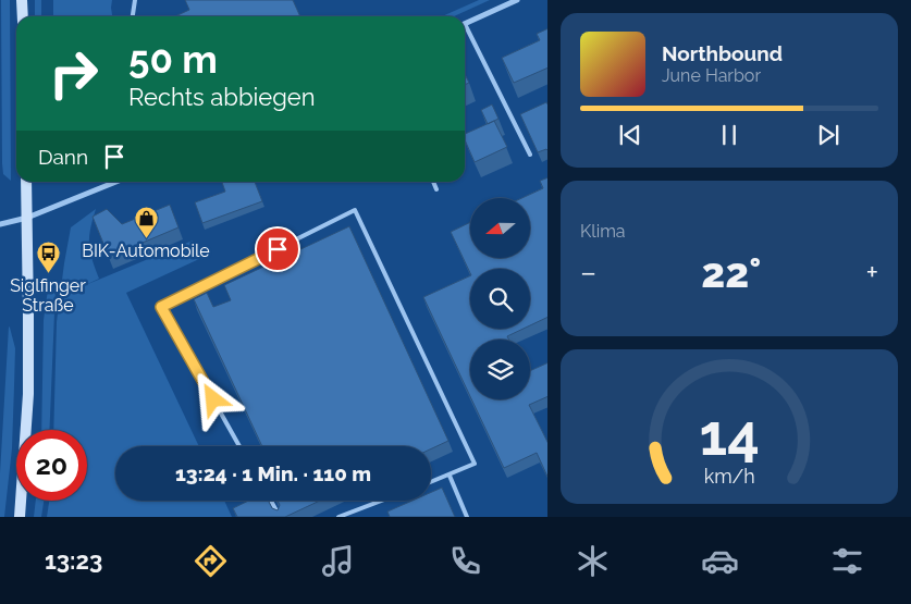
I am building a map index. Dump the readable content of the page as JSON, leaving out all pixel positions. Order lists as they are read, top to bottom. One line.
{"places":{"shop":["BIK-Automobile"],"bus stop":["Siglfinger Straße"]},"north":"left","page":{"turn":["50 m","Rechts abbiegen"],"song":["Northbound","June Harbor"],"then":"Dann","tile":"Klima","heat":["−","22°","+"],"limit":"20","trip":"13:24 · 1 Min. · 110 m","tabs":"13:23","gauge":["14","km/h"]}}
